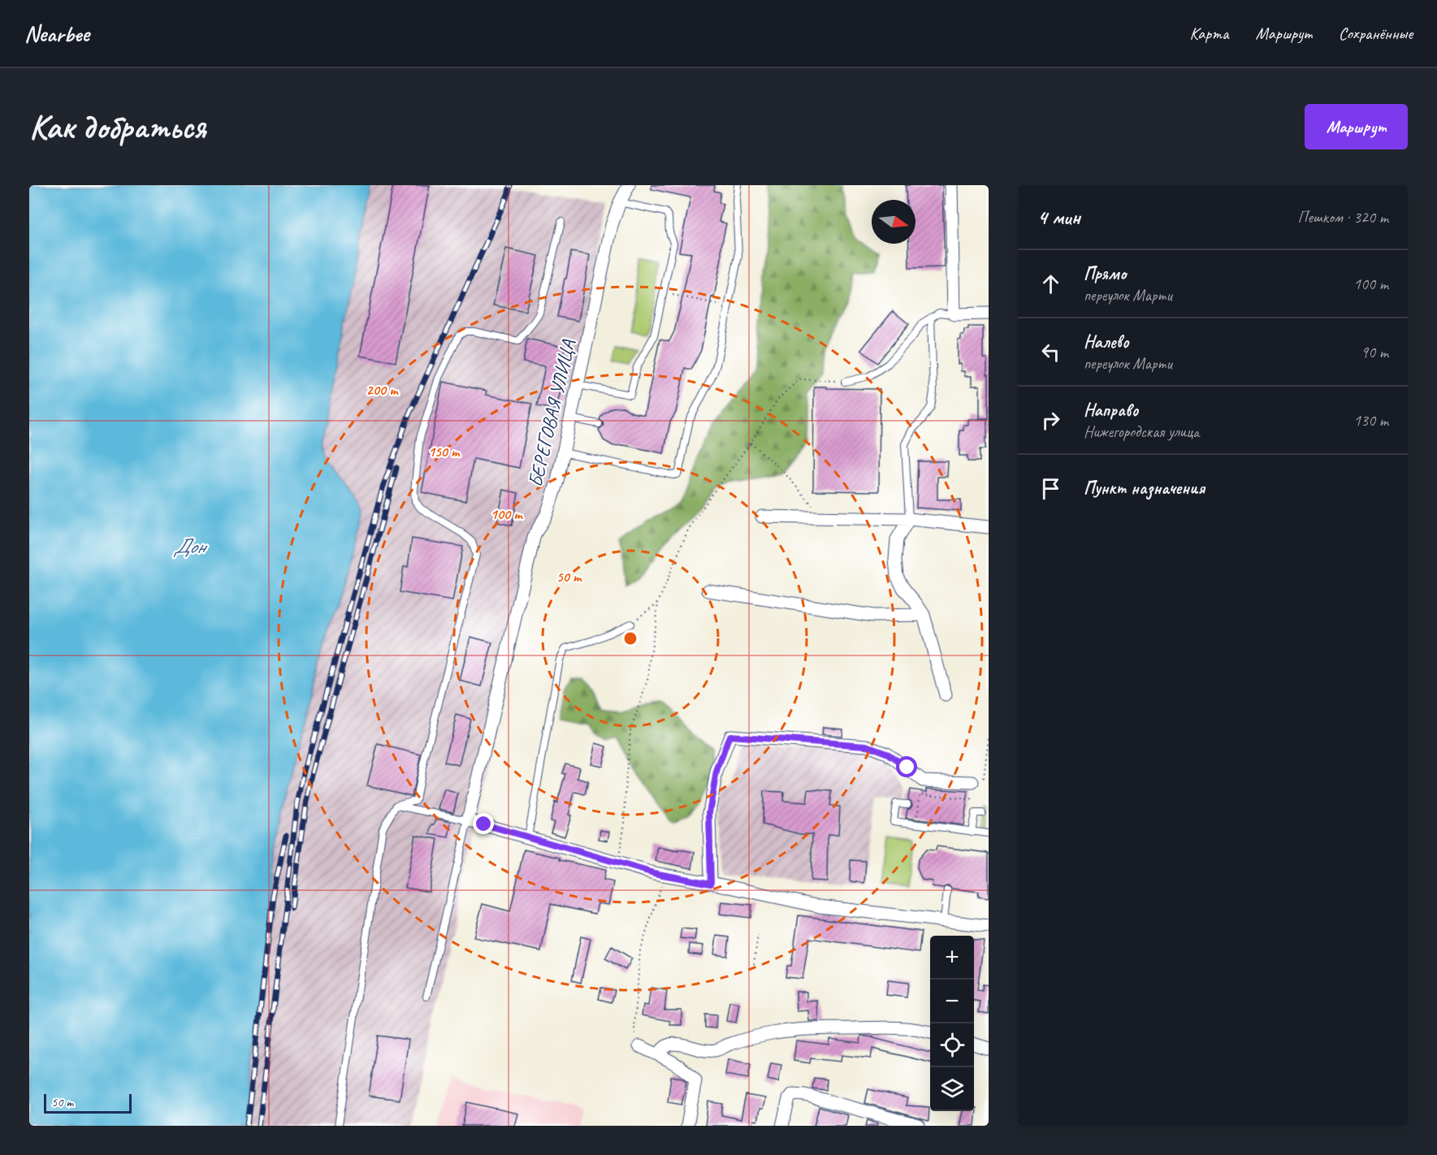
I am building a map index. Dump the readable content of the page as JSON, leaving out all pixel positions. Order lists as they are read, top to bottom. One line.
{"streets":{"street":["БЕРЕГОВАЯ УЛИЦА"]},"water":["Дон"],"scale_bar":"50 m","north":"right","page":{"header":"Nearbee","nav":["Карта","Маршрут","Сохранённые"],"buttons":"Маршрут","title":"Как добраться","heading":["4 мин","Пешком · 320 m"],"list":[["Прямо","переулок Марти","100 m"],["Налево","переулок Марти","90 m"],["Направо","Нижегородская улица","130 m"],"Пункт назначения"],"map_buttons":["+","−"],"scale":"50 m"},"rings":["200 m","150 m","100 m","50 m"]}
